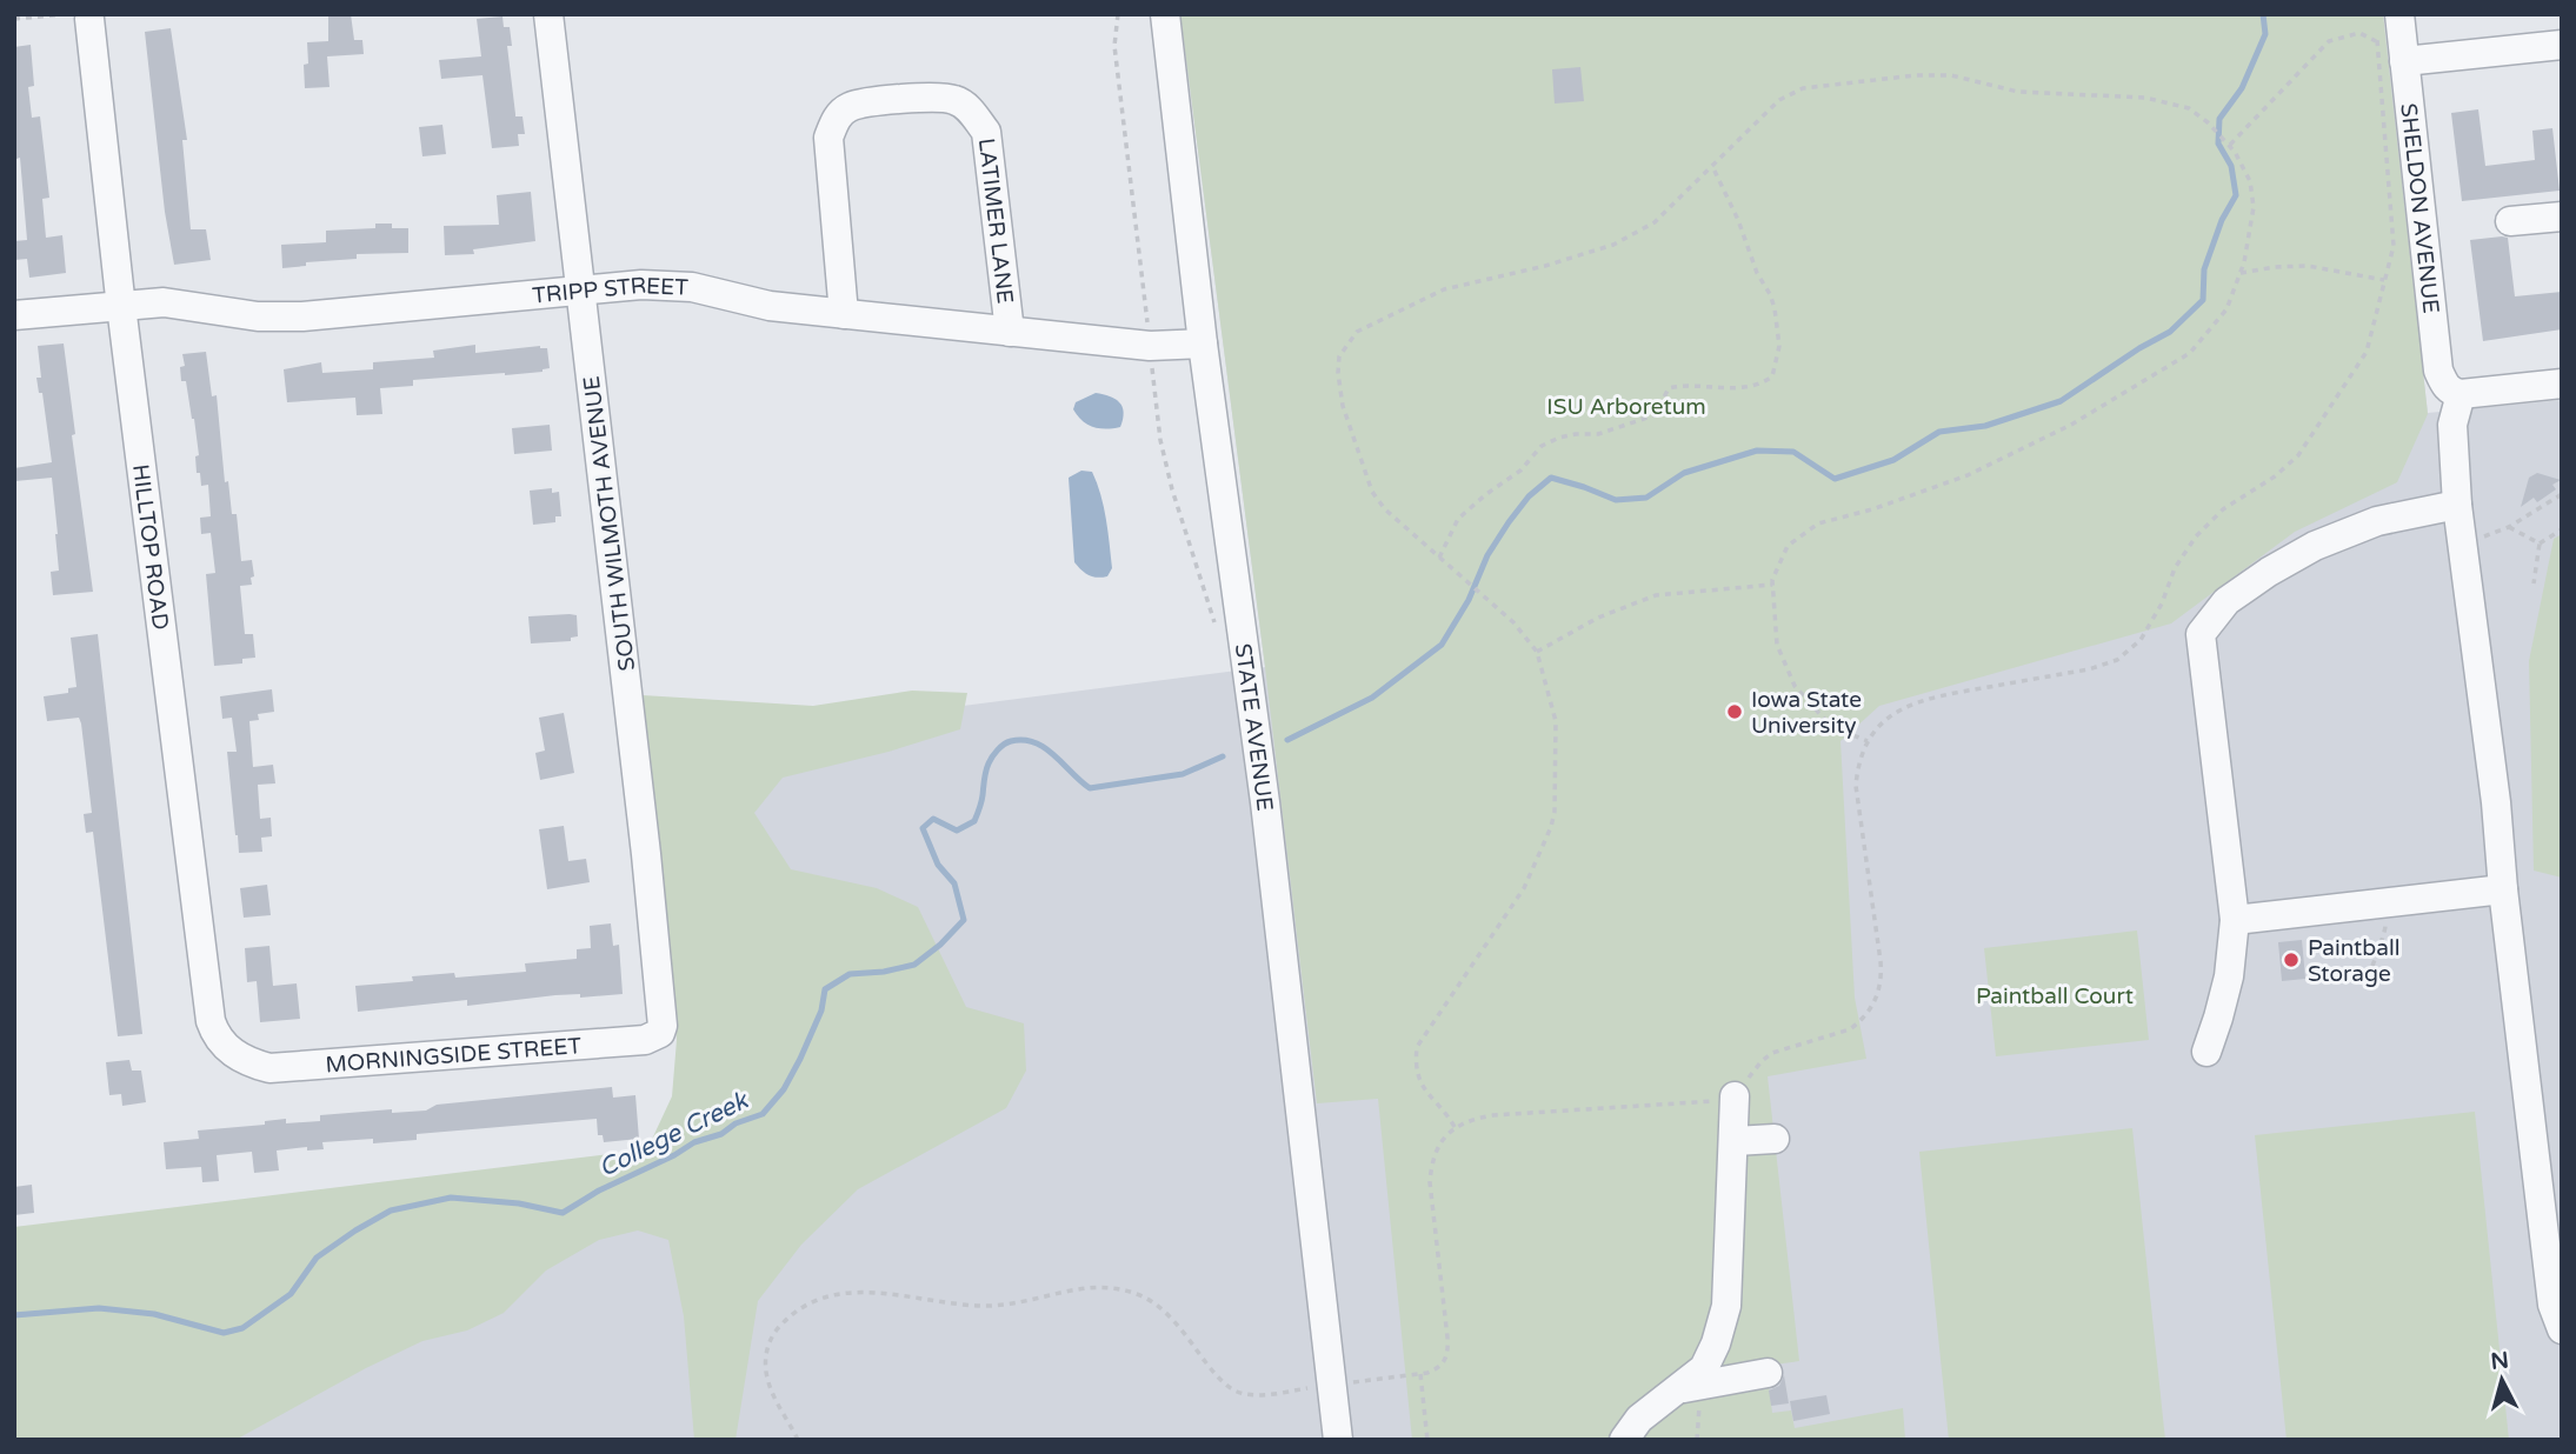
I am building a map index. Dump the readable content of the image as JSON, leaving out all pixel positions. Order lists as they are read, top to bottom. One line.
{"streets":{"street":["SHELDON AVENUE","LATIMER LANE","TRIPP STREET","SOUTH WILMOTH AVENUE","HILLTOP ROAD","STATE AVENUE","MORNINGSIDE STREET"]},"crossings":[["LATIMER LANE","TRIPP STREET"],["TRIPP STREET","SOUTH WILMOTH AVENUE"],["TRIPP STREET","HILLTOP ROAD"],["TRIPP STREET","STATE AVENUE"],["SOUTH WILMOTH AVENUE","MORNINGSIDE STREET"],["HILLTOP ROAD","MORNINGSIDE STREET"]],"water":["College Creek"],"parks":["ISU Arboretum","Paintball Court"],"places":["Iowa State University","Paintball Storage"],"north":"top"}
